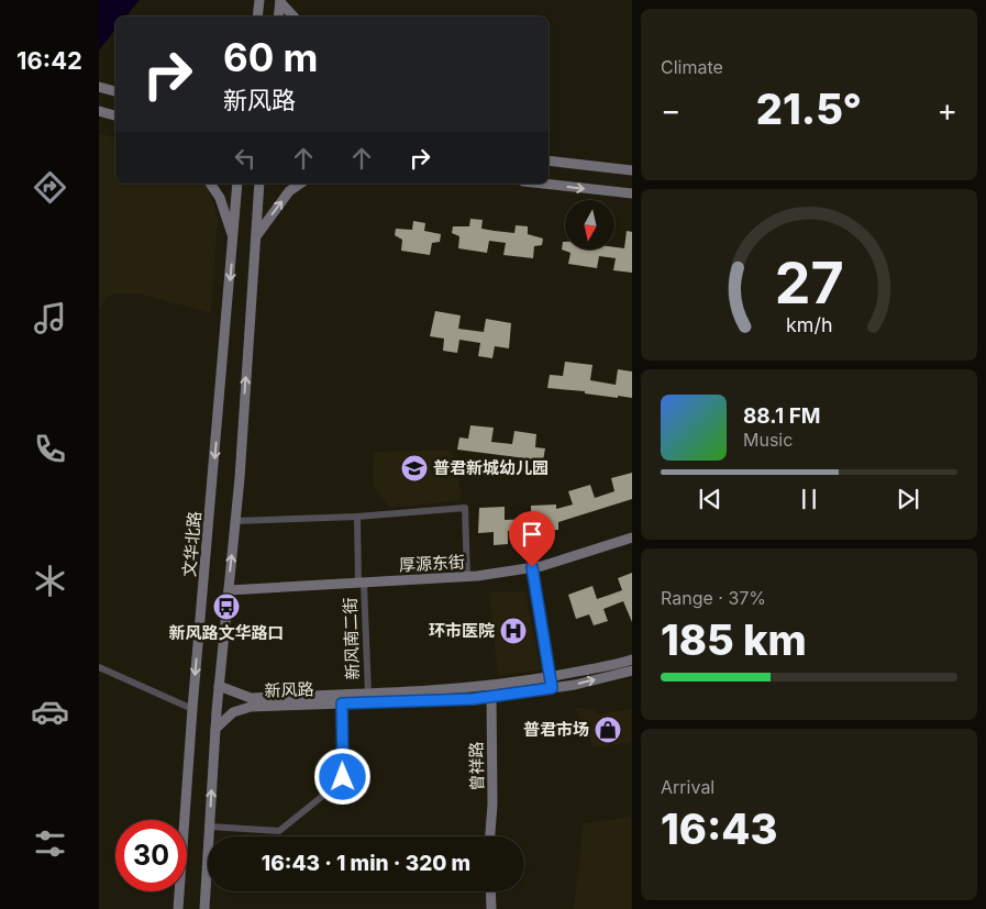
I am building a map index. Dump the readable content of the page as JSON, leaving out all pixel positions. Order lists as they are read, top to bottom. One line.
{"streets":{"main road":["文华北路","厚源东街","新风路","曾祥路"],"street":["新风南二街"]},"crossings":[["厚源东街","新风南二街"],["新风南二街","新风路"],["新风路","曾祥路"]],"places":{"school or university":["普君新城幼儿园"],"bus stop":["新风路文华路口"],"hospital":["环市医院"],"shop":["普君市场"]},"north":"bottom","page":{"tabs":"16:42","tile":["Climate",["Range · 37%","185 km"],["Arrival","16:43"]],"turn":["60 m","新风路"],"heat":["−","21.5°","+"],"song":["88.1 FM","Music"],"limit":"30","trip":"16:43 · 1 min · 320 m","gauge":["27","km/h"]}}
